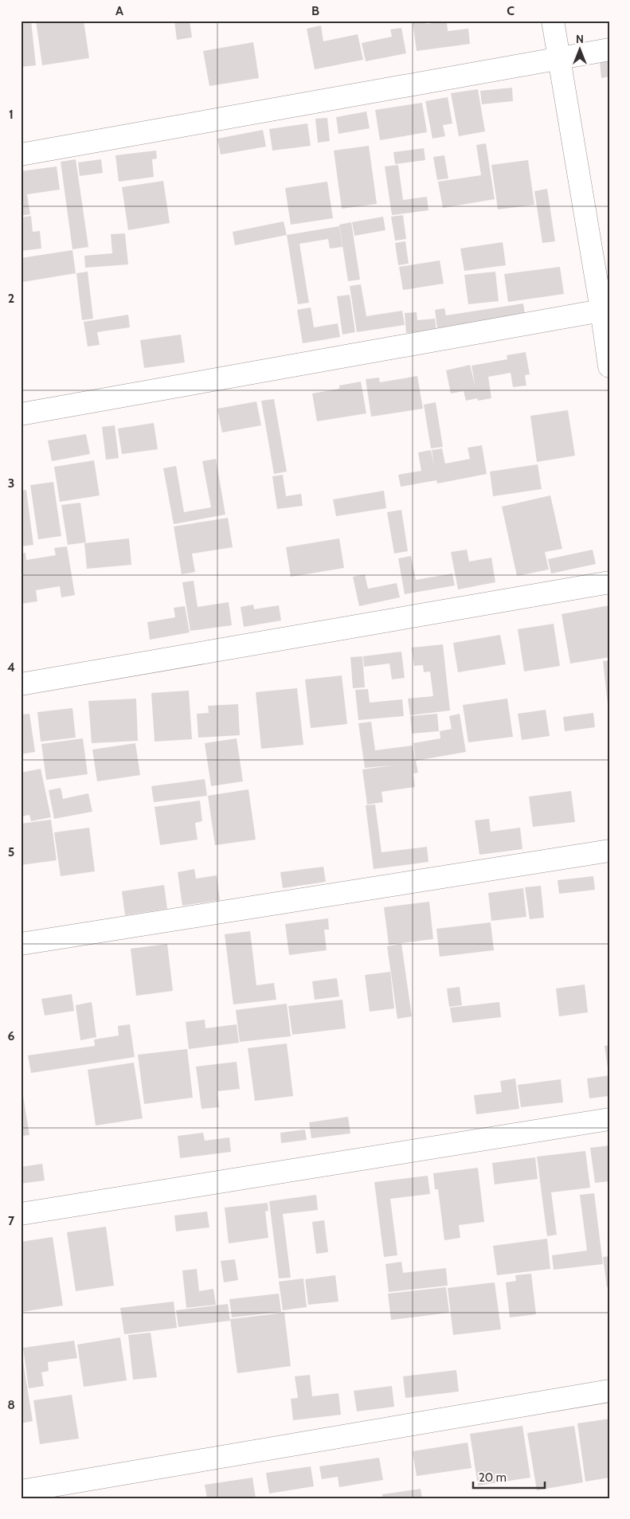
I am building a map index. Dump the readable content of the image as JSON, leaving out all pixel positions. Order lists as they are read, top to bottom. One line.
{"scale_bar":"20 m","north":"top","grid":{"columns":["A","B","C"],"rows":["1","2","3","4","5","6","7","8"]}}
